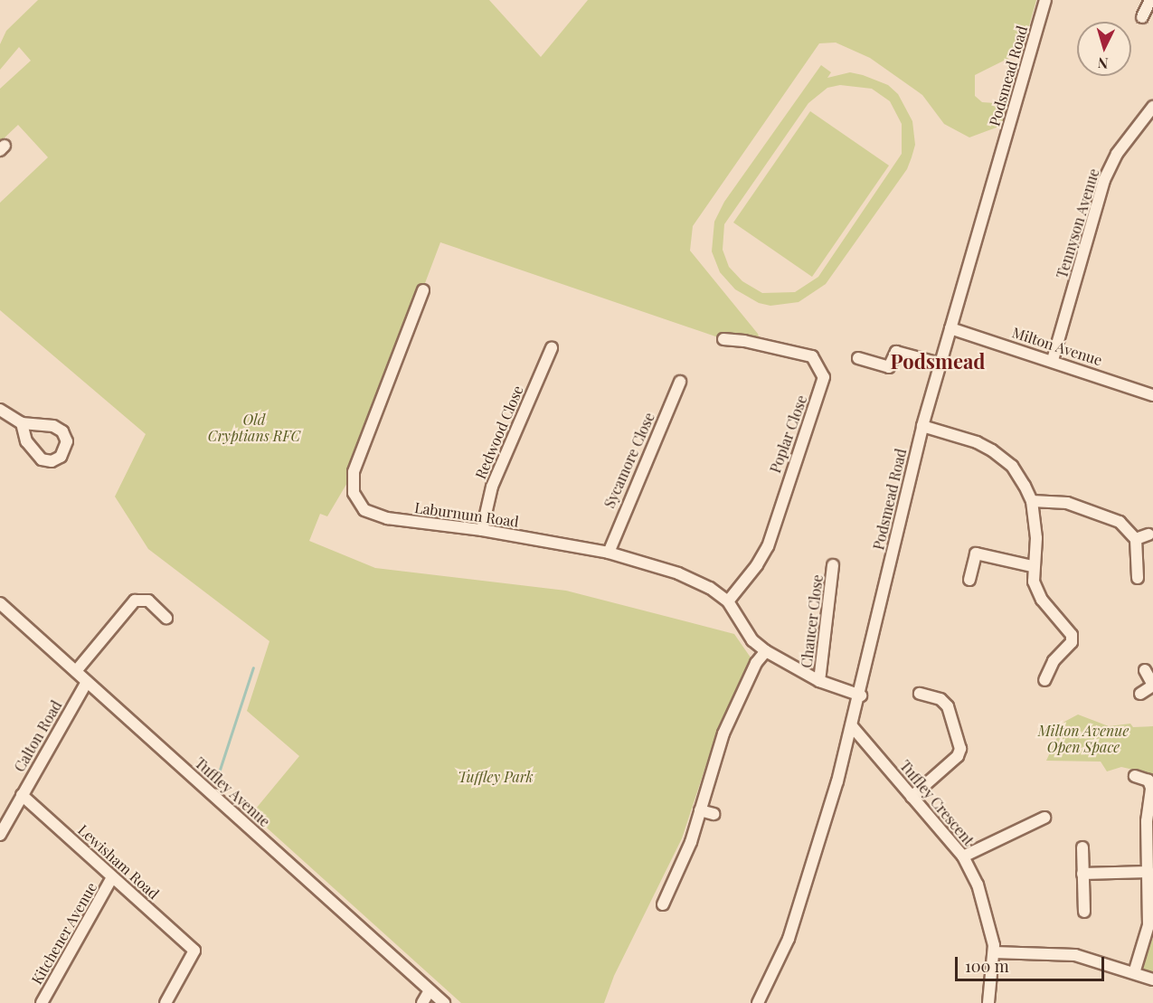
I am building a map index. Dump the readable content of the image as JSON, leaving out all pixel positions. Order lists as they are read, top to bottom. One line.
{"streets":{"street":["Podsmead Road","Tennyson Avenue","Milton Avenue","Redwood Close","Poplar Close","Sycamore Close","Laburnum Road","Chaucer Close","Calton Road","Tuffley Avenue","Tuffley Crescent","Lewisham Road","Kitchener Avenue"]},"crossings":[["Podsmead Road","Milton Avenue"],["Podsmead Road","Laburnum Road"],["Podsmead Road","Tuffley Crescent"],["Tennyson Avenue","Milton Avenue"],["Redwood Close","Laburnum Road"],["Poplar Close","Laburnum Road"],["Sycamore Close","Laburnum Road"],["Laburnum Road","Chaucer Close"],["Calton Road","Tuffley Avenue"],["Calton Road","Lewisham Road"],["Lewisham Road","Kitchener Avenue"]],"districts":["Podsmead"],"parks":["Old Cryptians RFC","Milton Avenue Open Space","Tuffley Park"],"scale_bar":"100 m","north":"bottom"}
